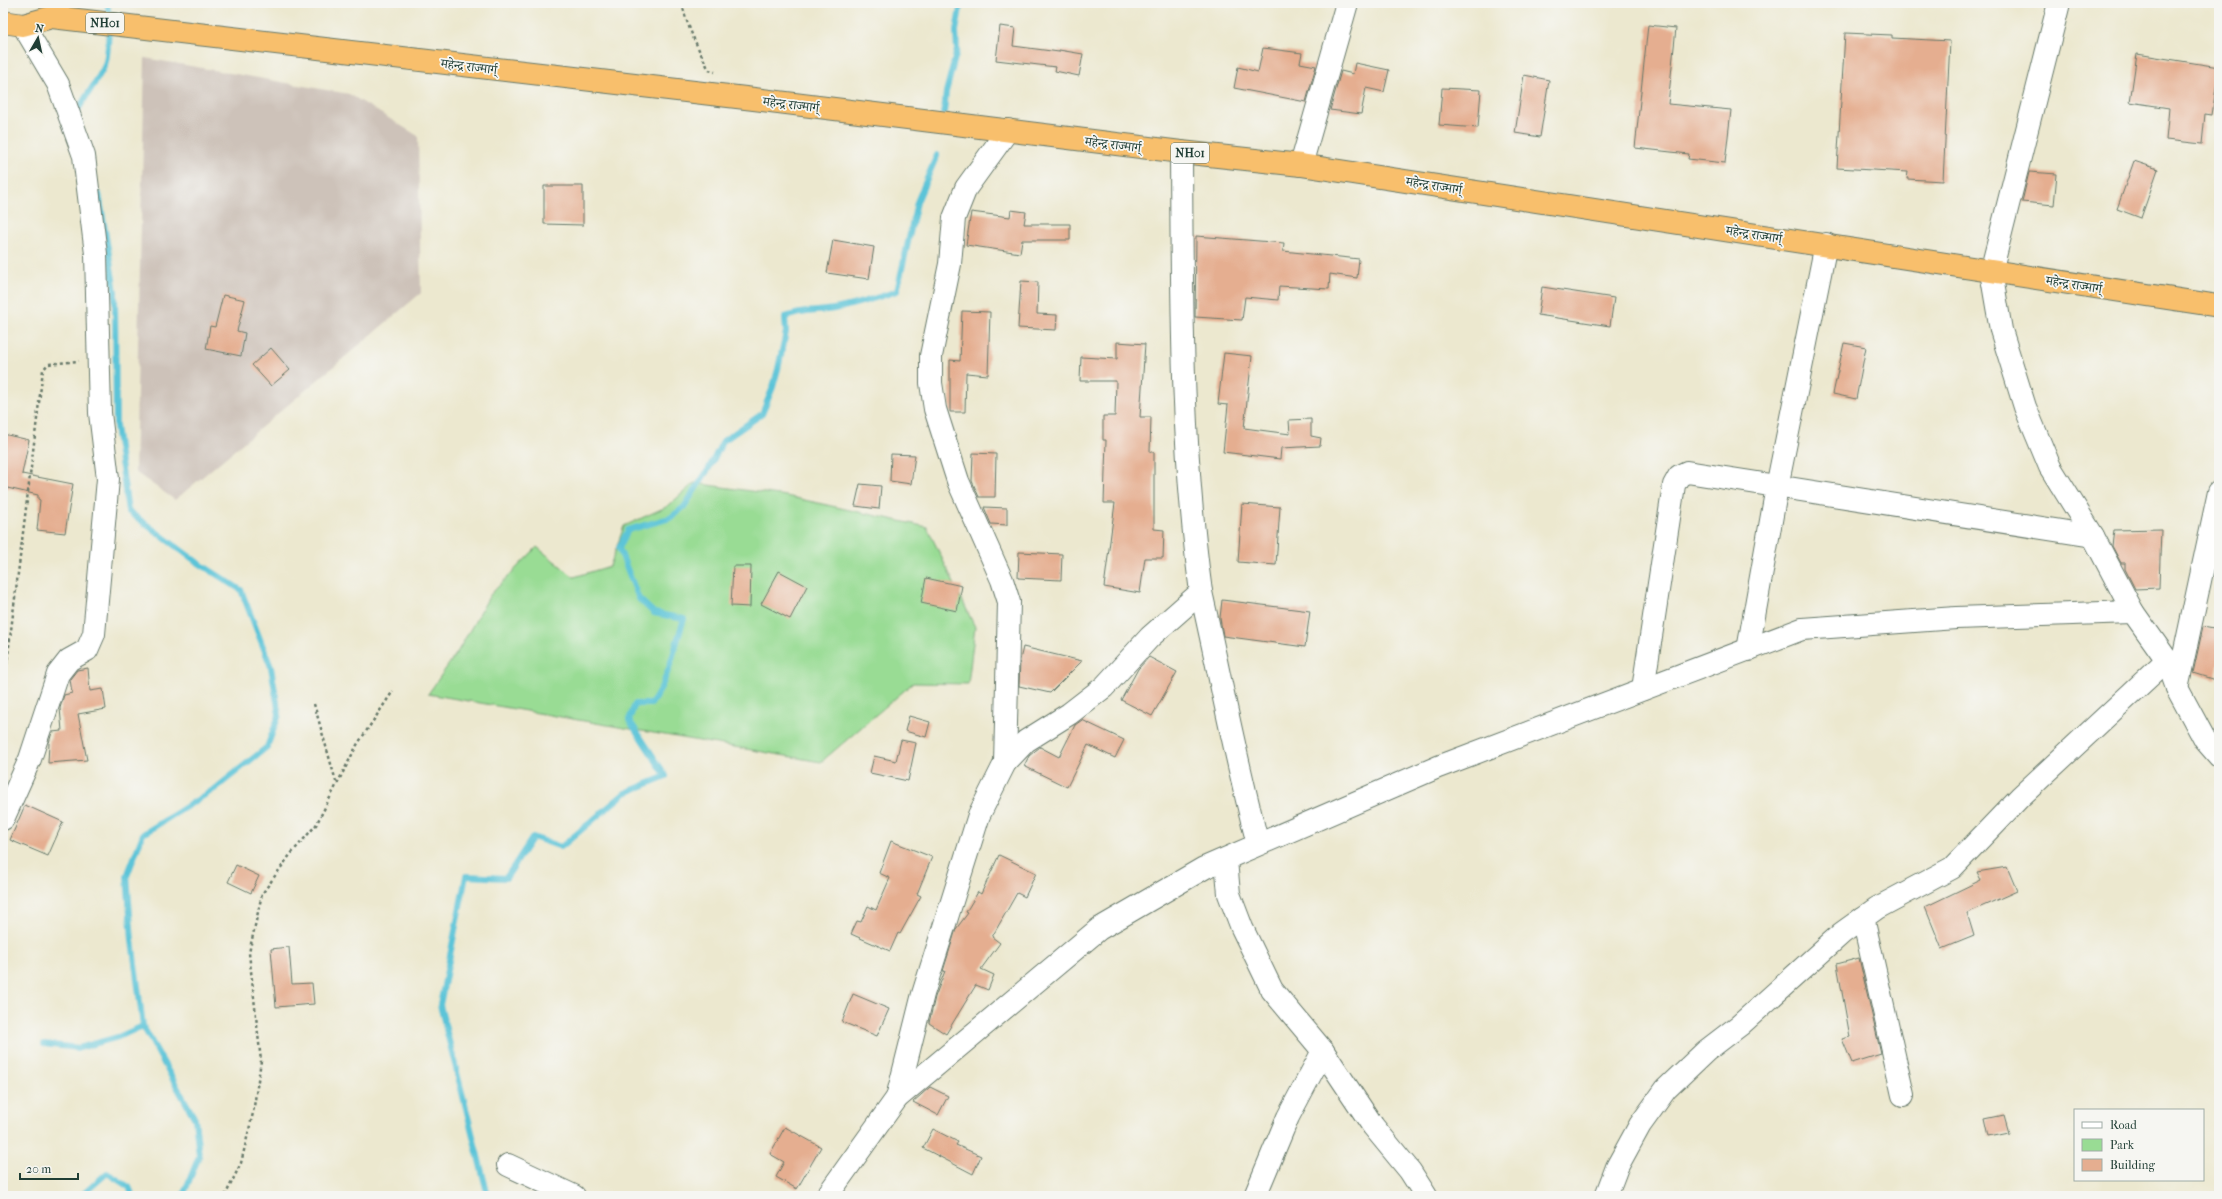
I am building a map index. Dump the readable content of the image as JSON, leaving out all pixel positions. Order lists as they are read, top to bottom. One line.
{"streets":{"highway":["NH01","महेन्द्र राज्मार्ग्"]},"legend":["Road","Park","Building"],"scale_bar":"20 m","north":"top"}
